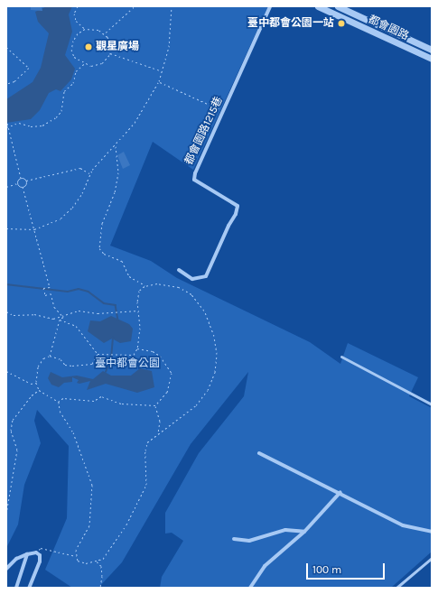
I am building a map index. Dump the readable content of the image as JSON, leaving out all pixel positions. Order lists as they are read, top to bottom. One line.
{"streets":{"street":["都會園路","都會園路1215巷"]},"parks":["臺中都會公園"],"places":["臺中都會公園一站","觀星廣場"],"scale_bar":"100 m"}
